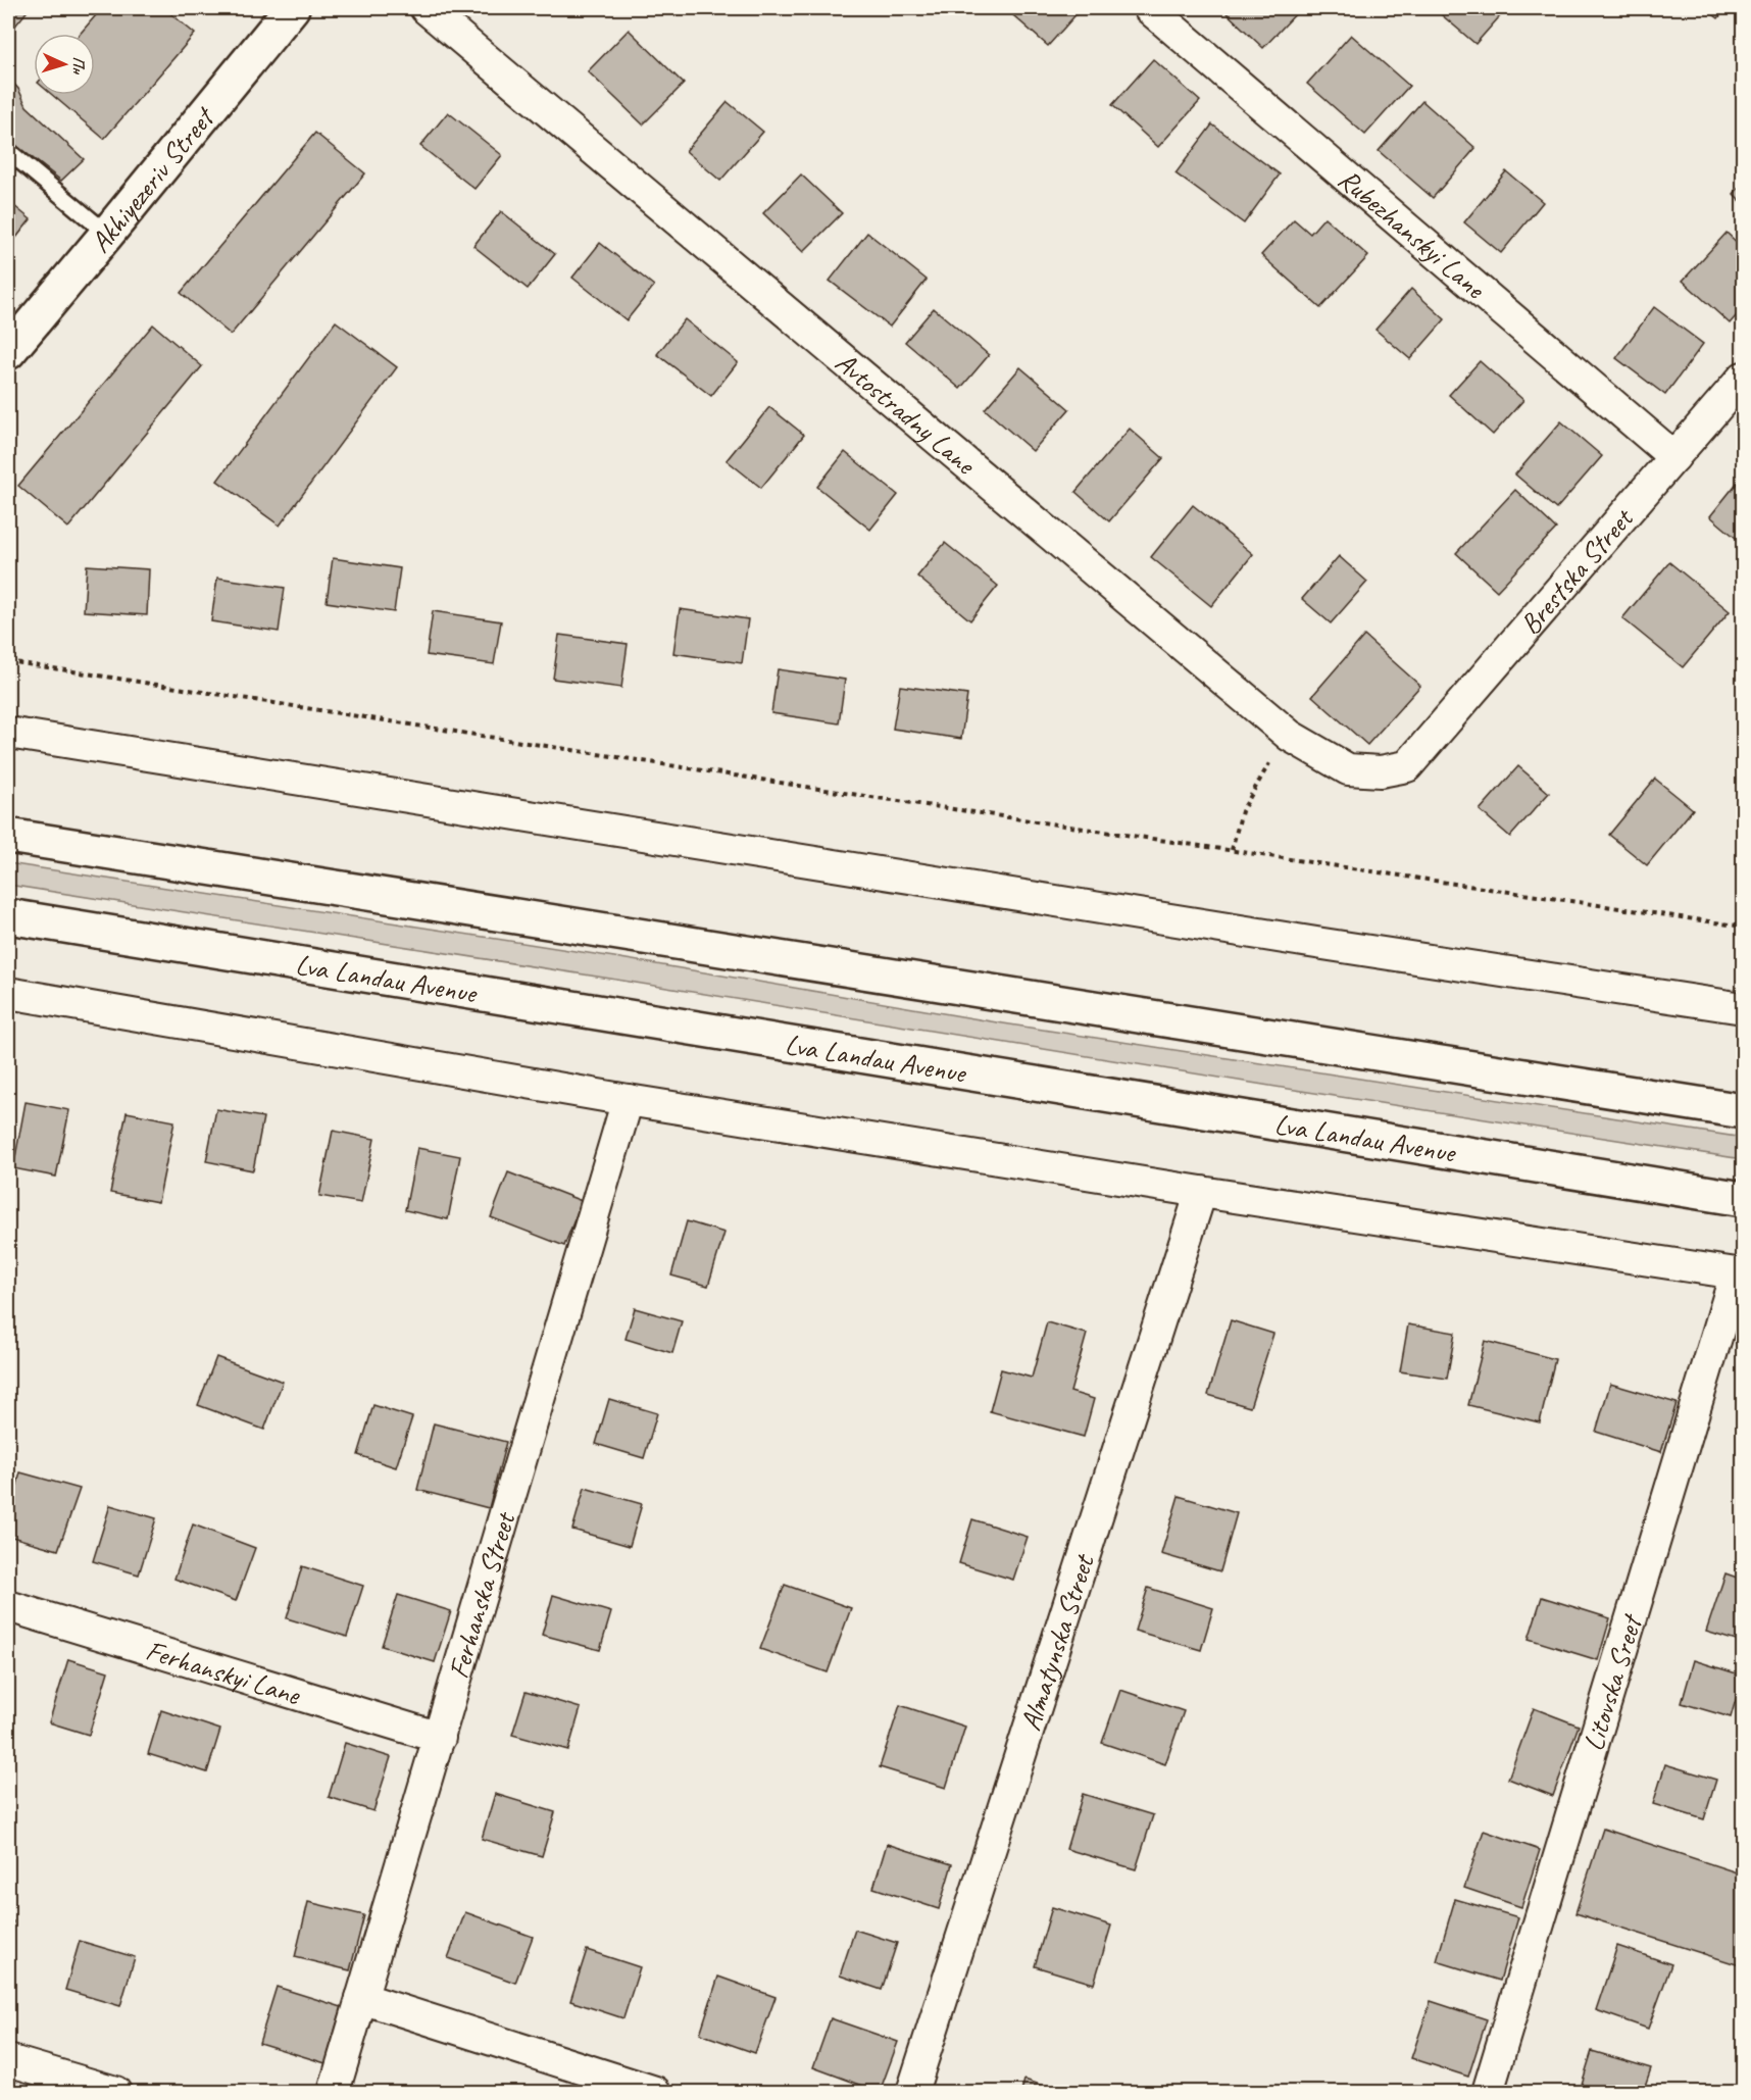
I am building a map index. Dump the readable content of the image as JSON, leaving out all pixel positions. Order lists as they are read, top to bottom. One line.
{"streets":{"main road":["Akhiyezeriv Street","Lva Landau Avenue"],"street":["Rubezhanskyi Lane","Avtostradny Lane","Brestska Street","Ferhanska Street","Almatynska Street","Ferhanskyi Lane","Litovska Sreet"]},"crossings":[["Rubezhanskyi Lane","Brestska Street"],["Avtostradny Lane","Brestska Street"],["Ferhanska Street","Ferhanskyi Lane"]],"north":"right"}
